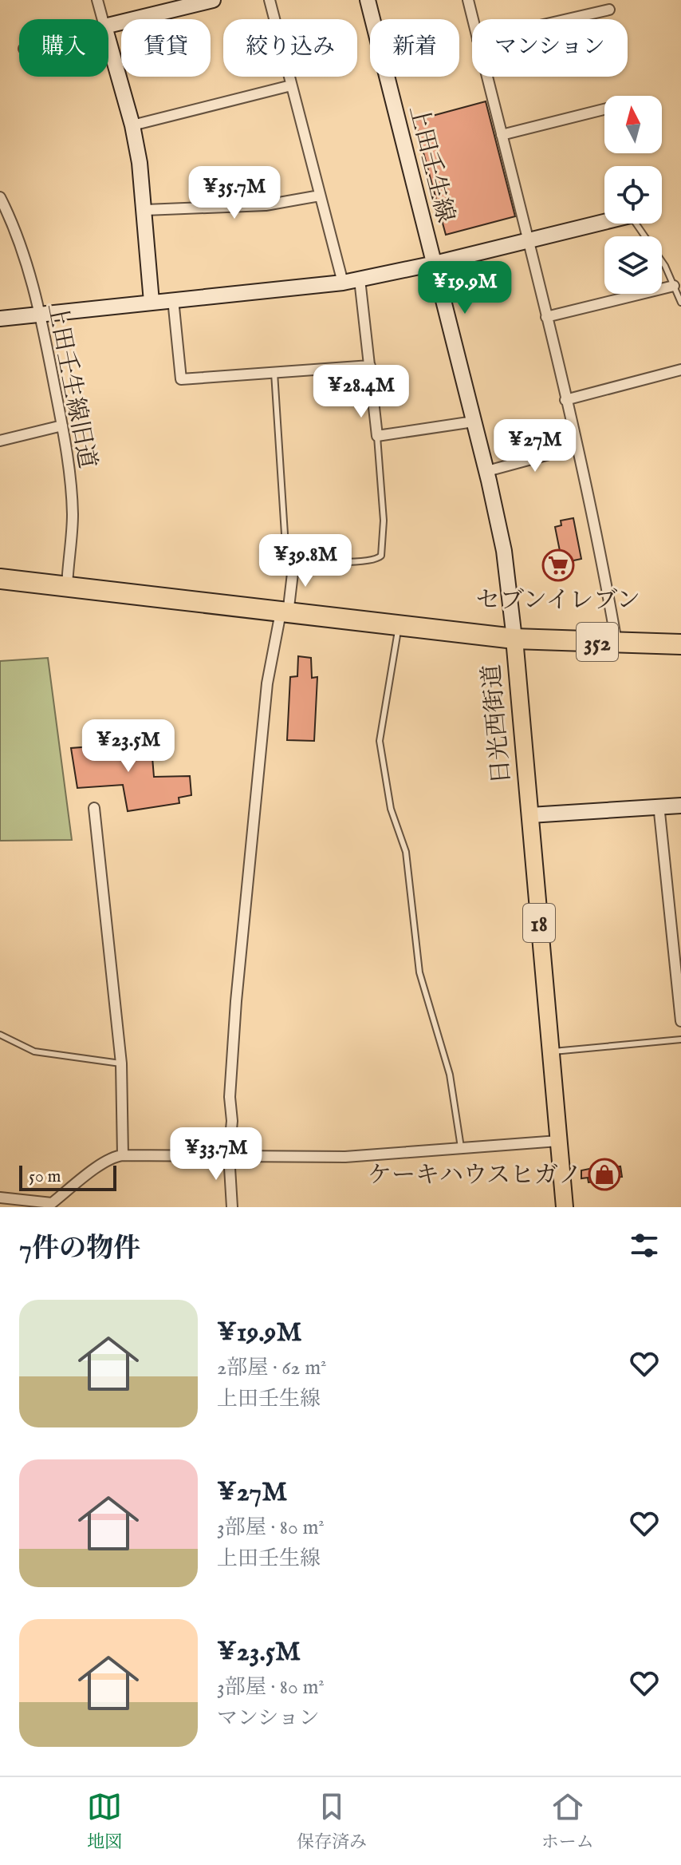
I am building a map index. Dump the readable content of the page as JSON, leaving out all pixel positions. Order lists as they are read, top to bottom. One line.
{"streets":{"highway":["352","日光西街道"],"main road":["18"],"street":["上田壬生線","上田壬生線旧道"]},"crossings":[["上田壬生線","352"],["上田壬生線","日光西街道"],["上田壬生線旧道","日光西街道"],["352","日光西街道"]],"places":{"supermarket":["セブンイレブン"],"shop":["ケーキハウスヒガノ"]},"scale_bar":"50 m","north":"top","page":{"chip":["購入","賃貸","絞り込み","新着","マンション"],"price":["¥35.7M","¥19.9M","¥28.4M","¥27M","¥39.8M","¥23.5M","¥33.7M"],"scale":"50 m","heading":"7件の物件","list":[{"name":"¥19.9M","note":"2部屋 · 62 m² · 上田壬生線"},{"name":"¥27M","note":"3部屋 · 80 m² · 上田壬生線"},{"name":"¥23.5M","note":"3部屋 · 80 m² · マンション"}],"tabs":["地図","保存済み","ホーム"]}}
